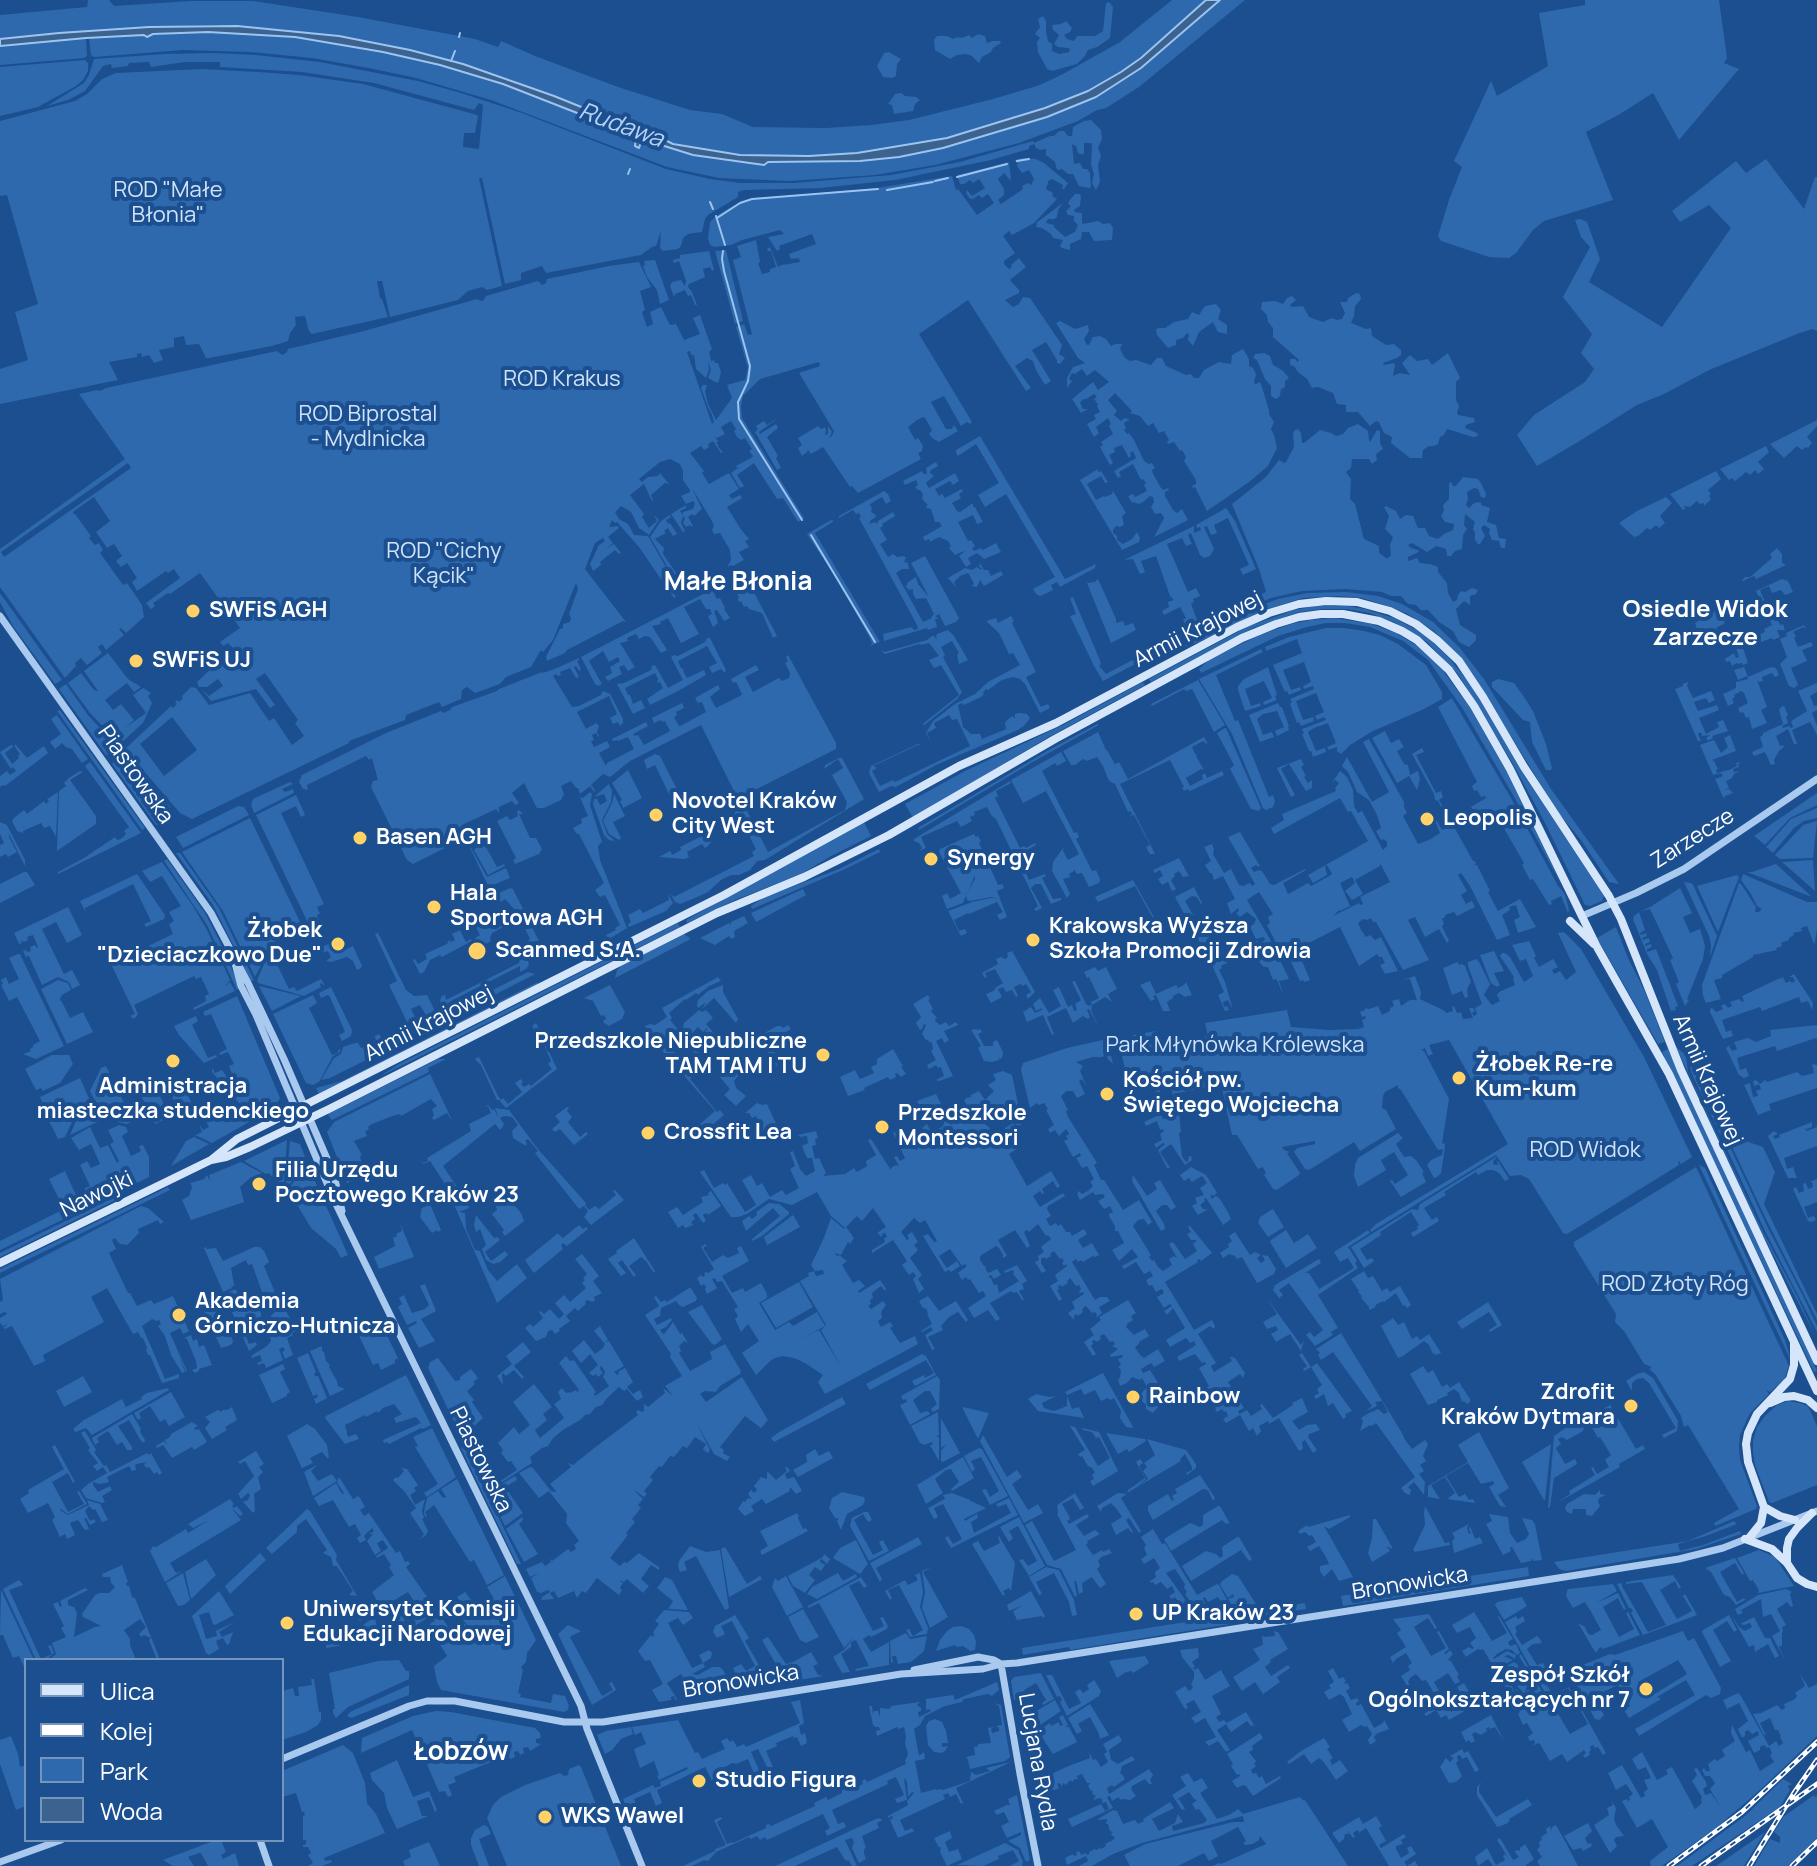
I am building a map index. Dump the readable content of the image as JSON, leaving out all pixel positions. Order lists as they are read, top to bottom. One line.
{"streets":{"main road":["Armii Krajowej","Nawojki"],"street":["Piastowska","Zarzecze","Bronowicka","Lucjana Rydla"]},"crossings":[["Armii Krajowej","Piastowska"],["Armii Krajowej","Zarzecze"],["Armii Krajowej","Nawojki"],["Piastowska","Nawojki"],["Piastowska","Bronowicka"],["Bronowicka","Lucjana Rydla"]],"districts":["Małe Błonia","Osiedle Widok Zarzecze","Łobzów"],"water":["Rudawa"],"parks":["ROD \"Małe Błonia\"","ROD Krakus","ROD Biprostal - Mydlnicka","ROD \"Cichy Kącik\"","Park Młynówka Królewska","ROD Widok","ROD Złoty Róg"],"places":["SWFiS AGH","SWFiS UJ","Novotel Kraków City West","Leopolis","Basen AGH","Synergy","Hala Sportowa AGH","Krakowska Wyższa Szkoła Promocji Zdrowia","Żłobek \"Dzieciaczkowo Due\"","Scanmed S.A.","Przedszkole Niepubliczne TAM TAM I TU","Administracja miasteczka studenckiego","Żłobek Re-re Kum-kum","Kościół pw. Świętego Wojciecha","Przedszkole Montessori","Crossfit Lea","Filia Urzędu Pocztowego Kraków 23","Akademia Górniczo-Hutnicza","Rainbow","Zdrofit Kraków Dytmara","UP Kraków 23","Uniwersytet Komisji Edukacji Narodowej","Zespół Szkół Ogólnokształcących nr 7","Studio Figura","WKS Wawel"],"legend":["Ulica","Kolej","Park","Woda"]}
